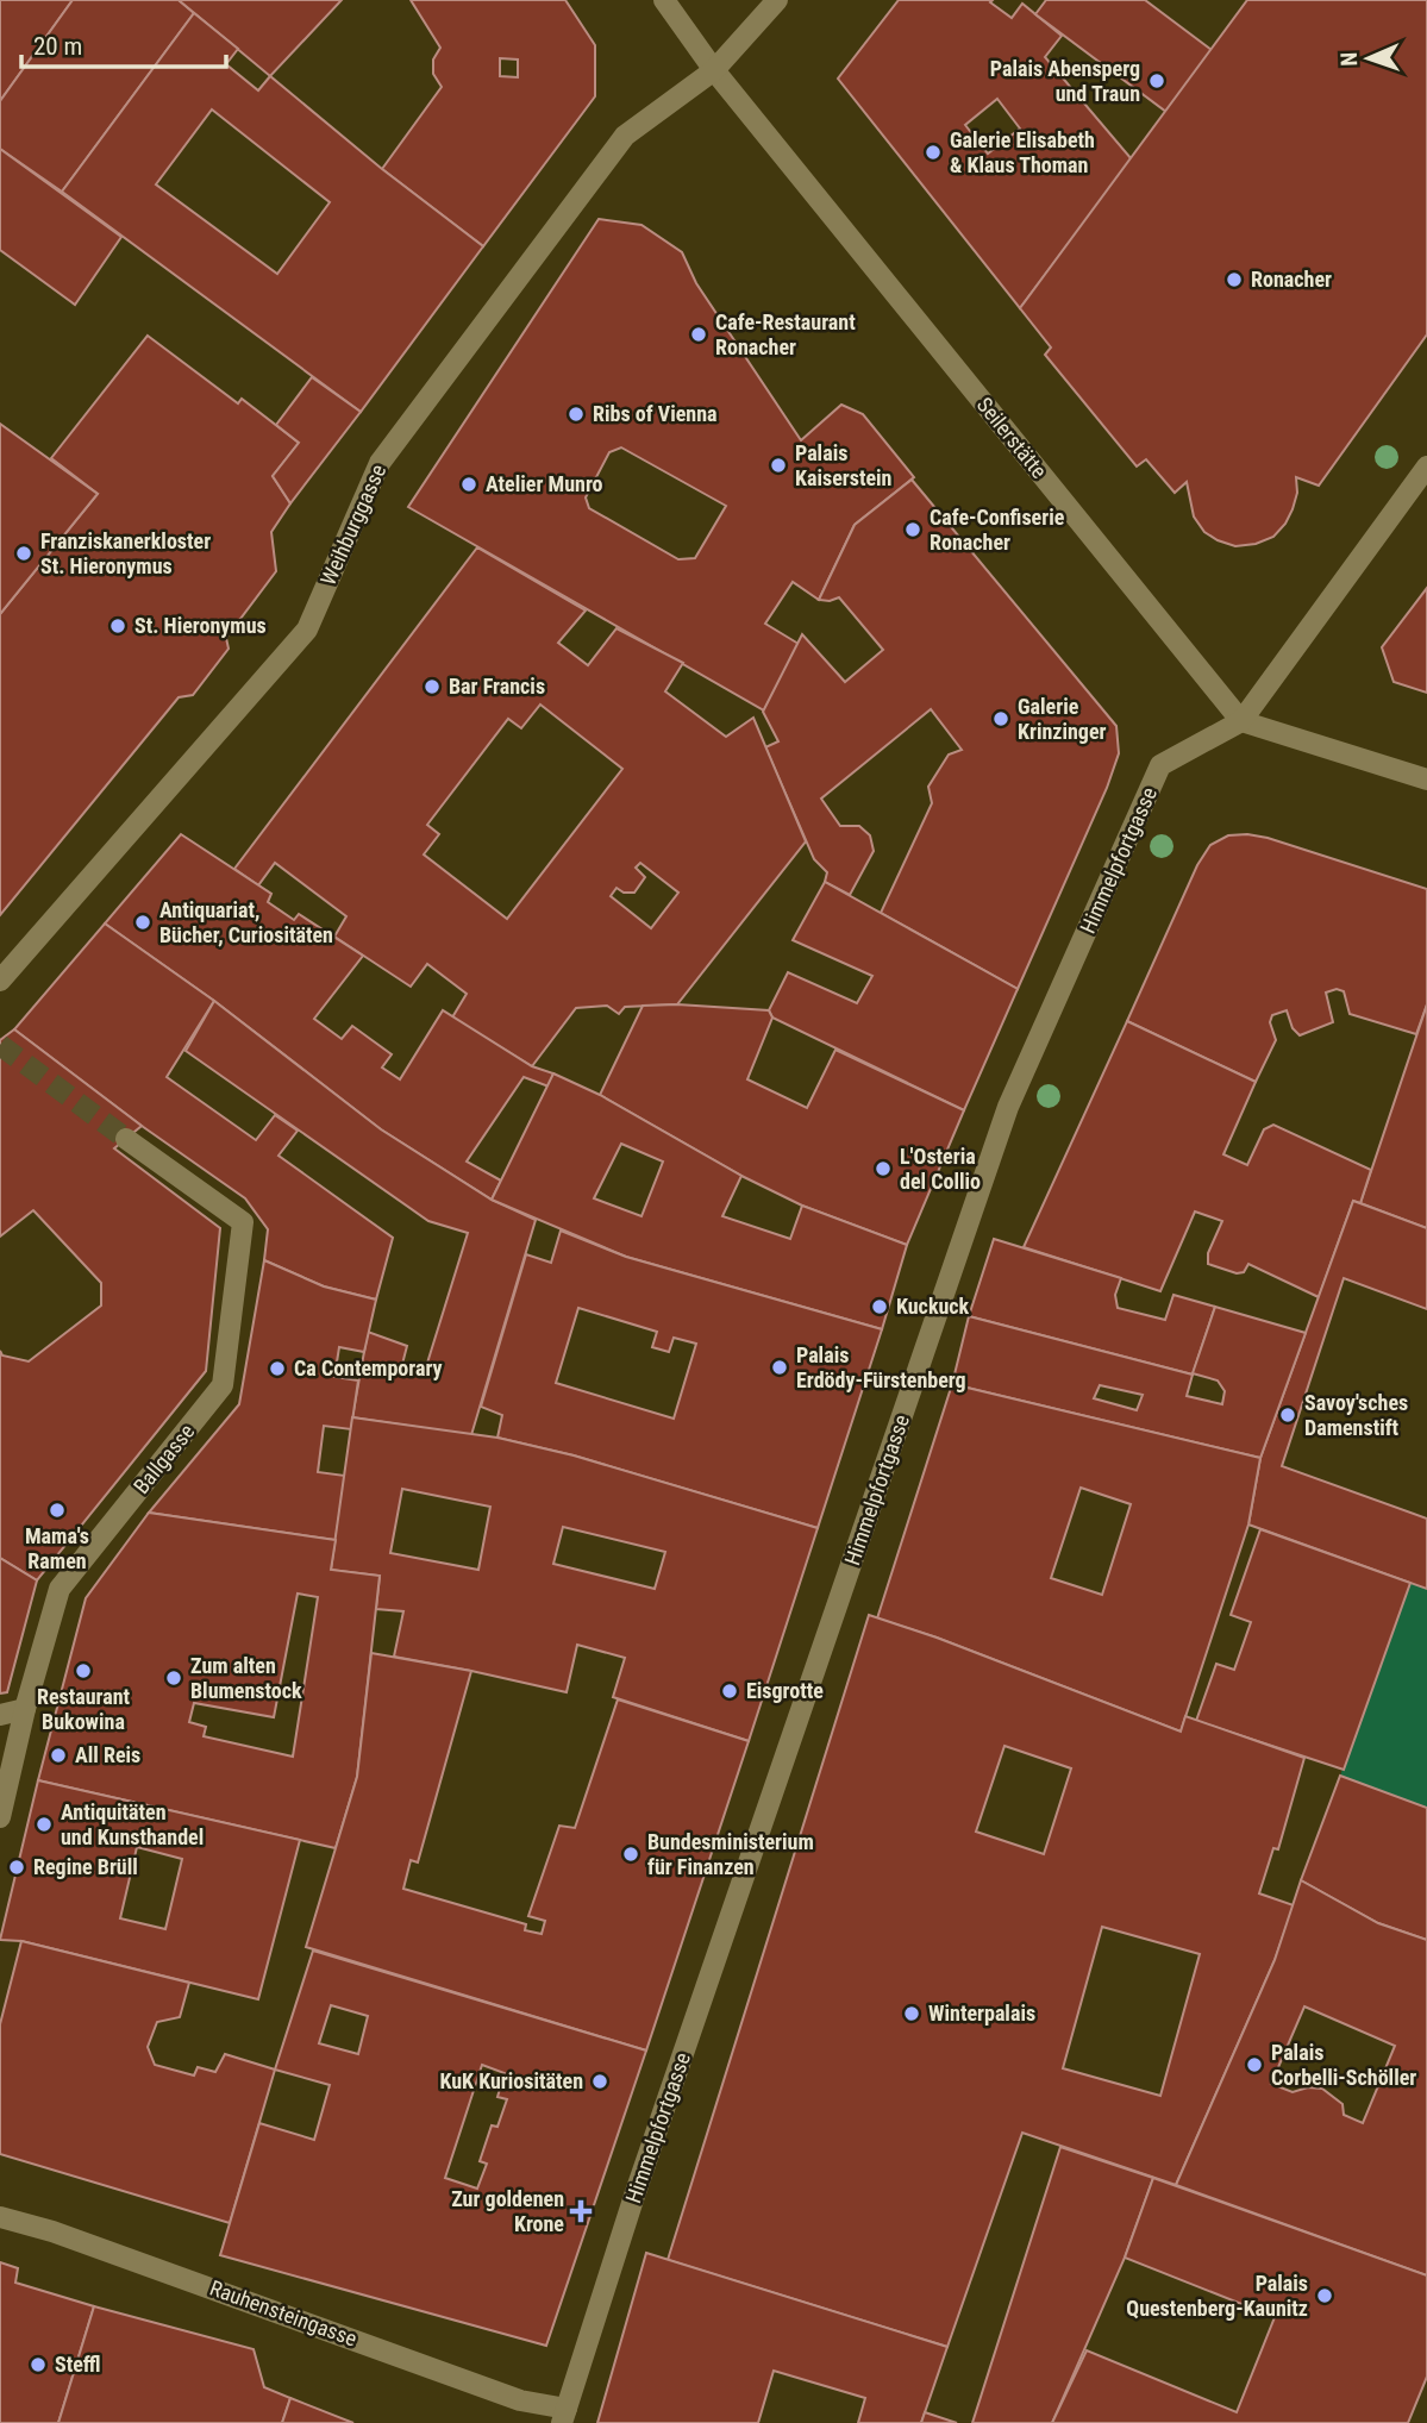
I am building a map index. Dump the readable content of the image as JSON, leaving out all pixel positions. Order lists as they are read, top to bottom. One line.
{"streets":{"street":["Seilerstätte","Weihburggasse","Himmelpfortgasse","Ballgasse","Rauhensteingasse"]},"crossings":[["Seilerstätte","Weihburggasse"],["Seilerstätte","Himmelpfortgasse"],["Himmelpfortgasse","Rauhensteingasse"]],"places":{"other":["Palais Abensperg und Traun","Galerie Elisabeth & Klaus Thoman","Ronacher","Cafe-Restaurant Ronacher","Ribs of Vienna","Palais Kaiserstein","Atelier Munro","Cafe-Confiserie Ronacher","Franziskanerkloster St. Hieronymus","St. Hieronymus","Bar Francis","Galerie Krinzinger","Antiquariat, Bücher, Curiositäten","L'Osteria del Collio","Kuckuck","Palais Erdödy-Fürstenberg","Ca Contemporary","Savoy'sches Damenstift","Mama's Ramen","Restaurant Bukowina","Zum alten Blumenstock","Eisgrotte","All Reis","Antiquitäten und Kunsthandel","Bundesministerium für Finanzen","Regine Brüll","Winterpalais","Palais Corbelli-Schöller","KuK Kuriositäten","Palais Questenberg-Kaunitz","Steffl"],"health":["Zur goldenen Krone"]},"scale_bar":"20 m","north":"left"}
